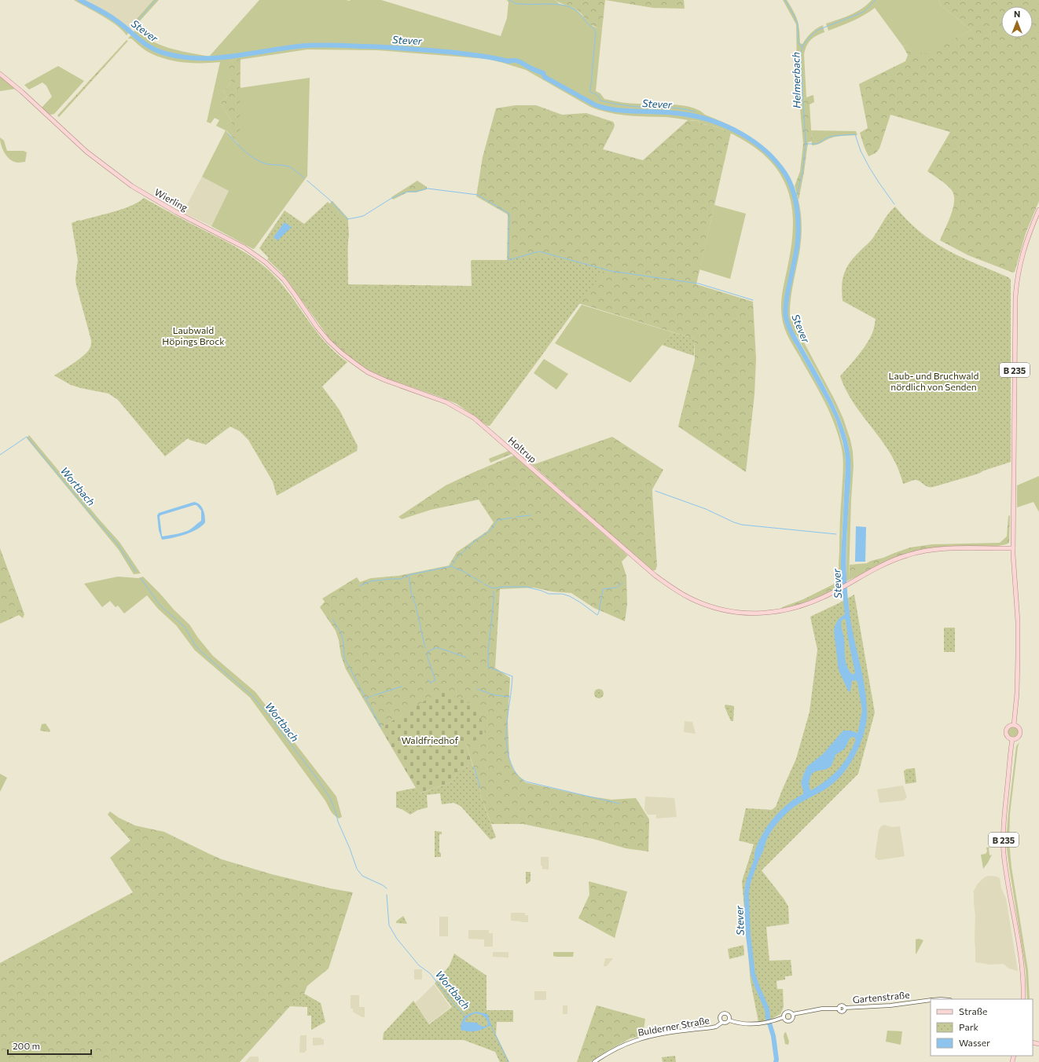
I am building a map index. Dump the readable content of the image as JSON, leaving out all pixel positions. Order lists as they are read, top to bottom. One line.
{"streets":{"main road":["Wierling","B 235","Holtrup"],"street":["Gartenstraße","Bulderner Straße"]},"crossings":[["Wierling","Holtrup"],["B 235","Holtrup"],["Gartenstraße","Bulderner Straße"]],"water":["Stever","Helmerbach","Wortbach"],"parks":["Laubwald Höpings Brock","Laub- und Bruchwald nördlich von Senden","Waldfriedhof"],"legend":["Straße","Park","Wasser"],"scale_bar":"200 m","north":"top"}
